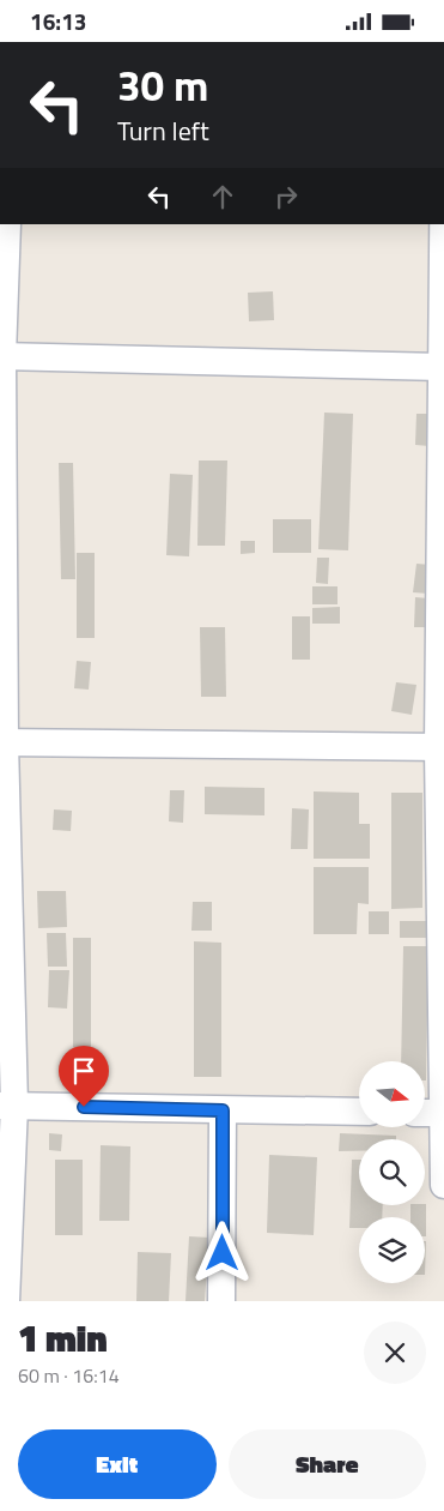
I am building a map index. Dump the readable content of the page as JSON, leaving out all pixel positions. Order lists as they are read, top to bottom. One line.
{"north":"right","page":{"status":"16:13","turn":["30 m","Turn left"],"heading":["1 min","60 m · 16:14"],"buttons":["Exit","Share"]}}
